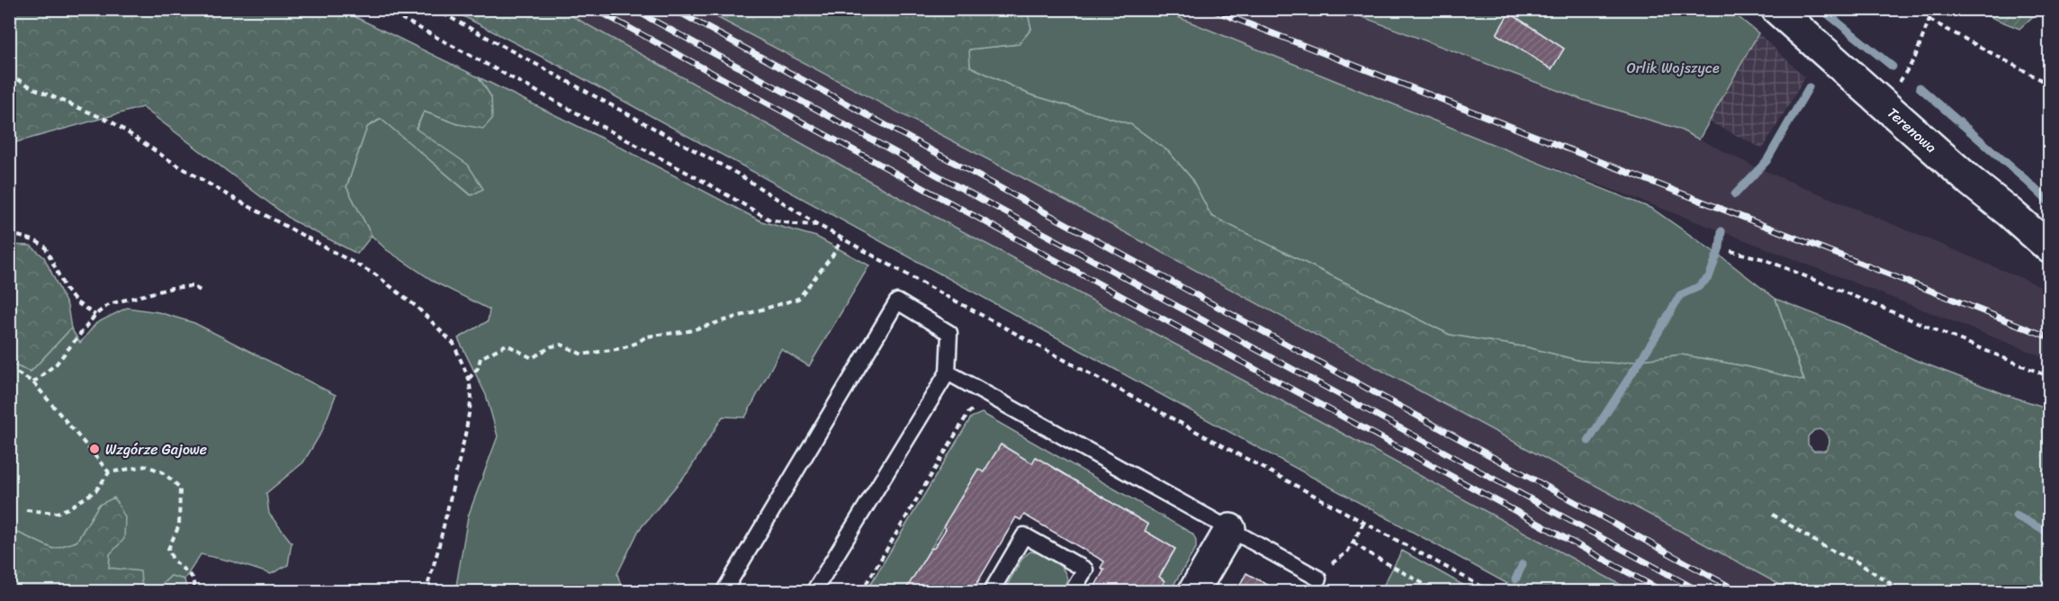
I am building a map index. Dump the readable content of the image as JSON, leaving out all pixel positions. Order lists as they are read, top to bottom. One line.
{"streets":{"street":["Terenowa"]},"parks":["Orlik Wojszyce"],"places":["Wzgórze Gajowe"]}
